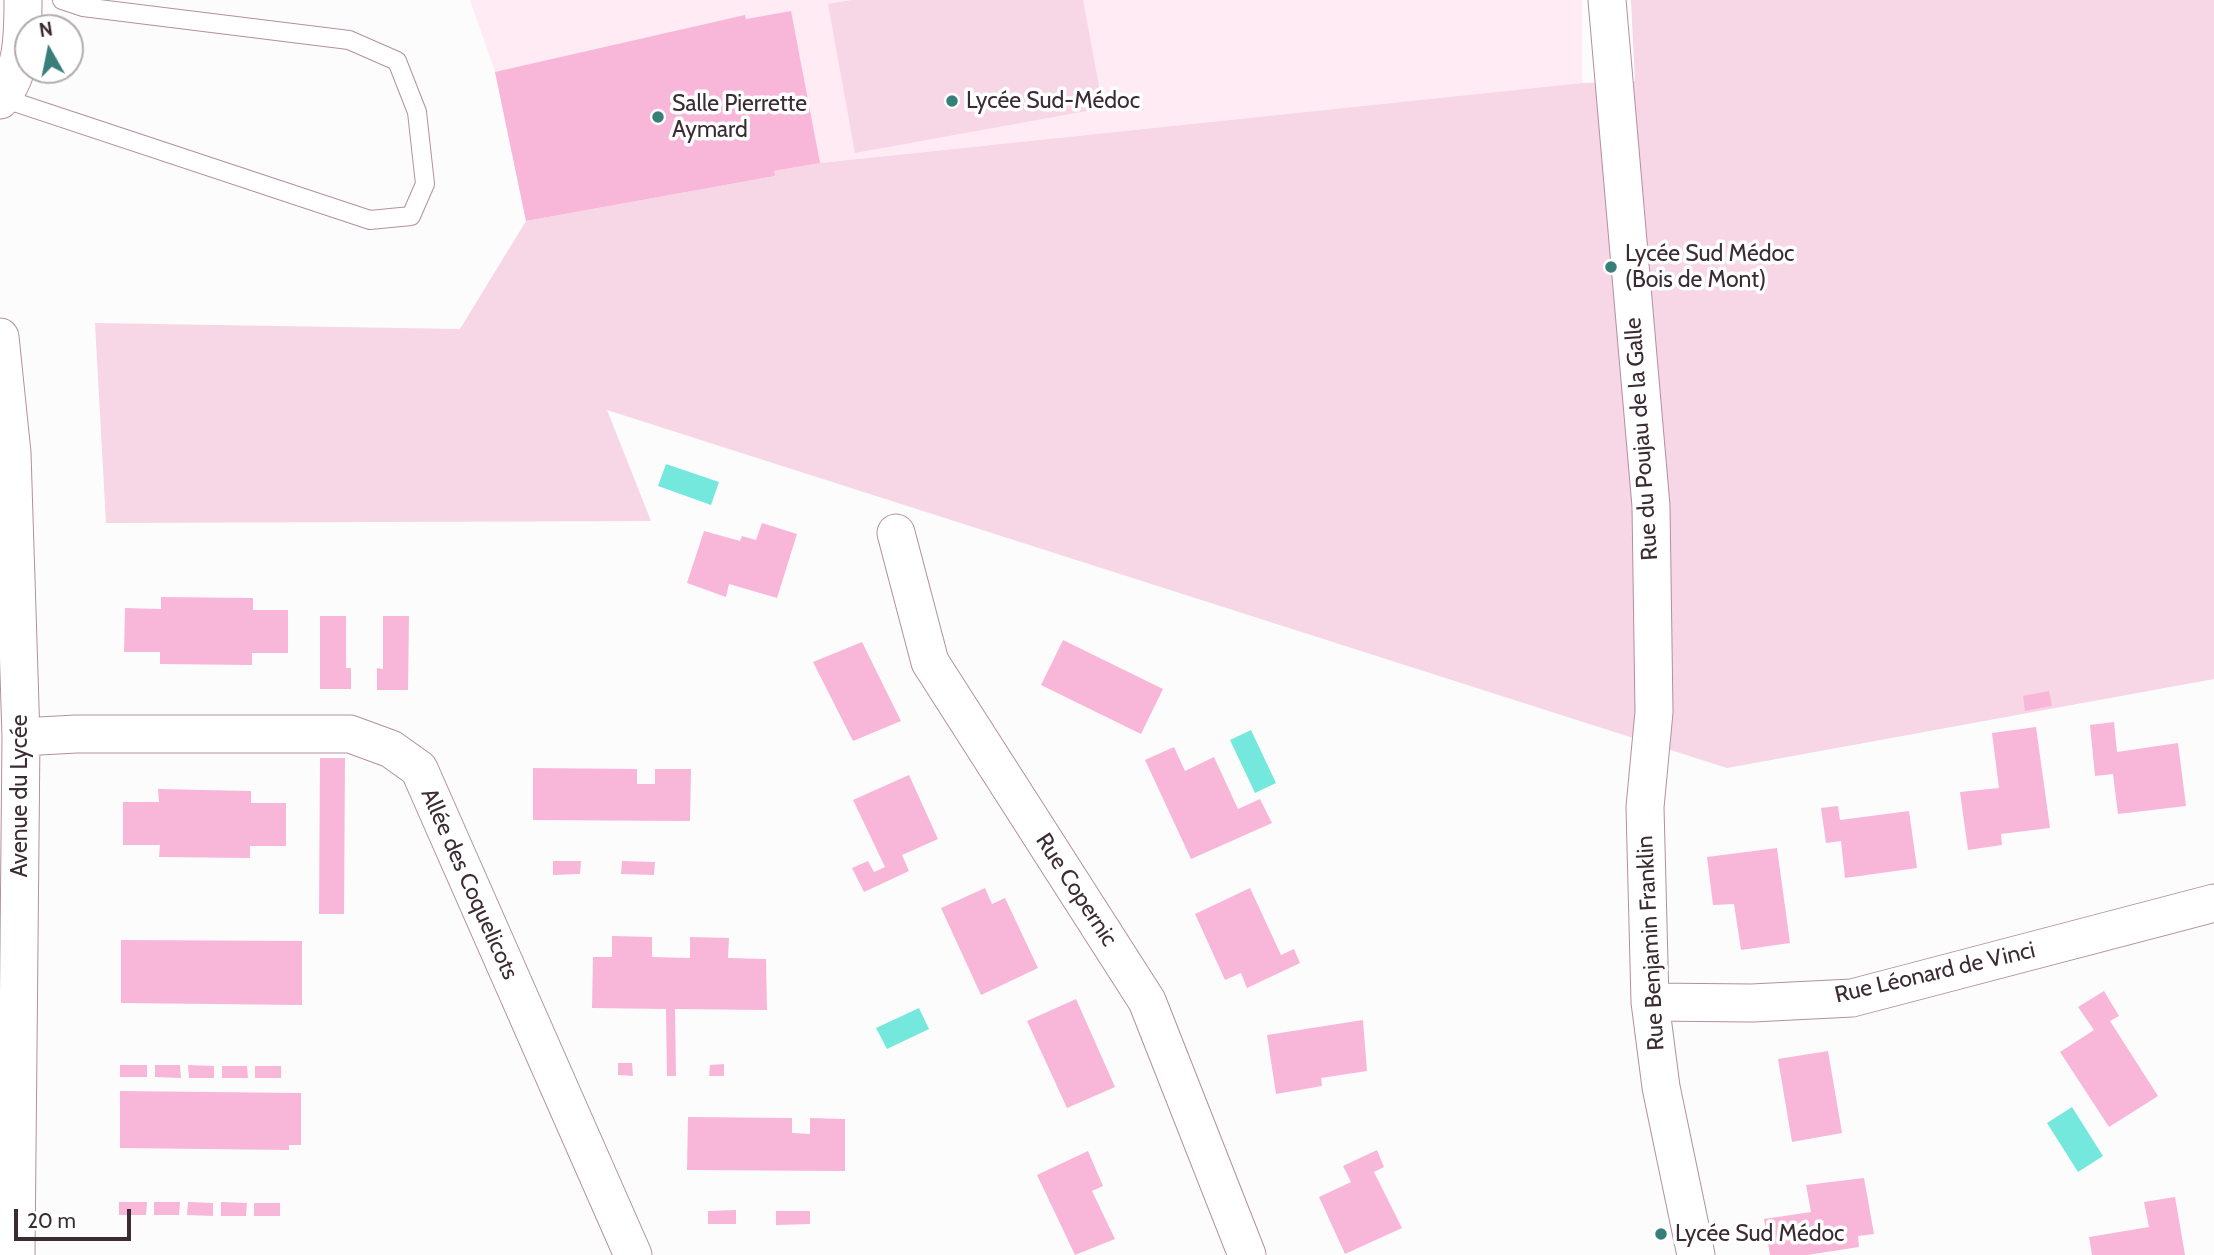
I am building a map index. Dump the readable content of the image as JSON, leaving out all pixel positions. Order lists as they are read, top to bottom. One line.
{"streets":{"street":["Rue du Poujau de la Galle","Avenue du Lycée","Allée des Coquelicots","Rue Copernic","Rue Benjamin Franklin","Rue Léonard de Vinci"]},"crossings":[["Rue du Poujau de la Galle","Rue Benjamin Franklin"],["Avenue du Lycée","Allée des Coquelicots"],["Rue Benjamin Franklin","Rue Léonard de Vinci"]],"places":["Lycée Sud-Médoc","Salle Pierrette Aymard","Lycée Sud Médoc (Bois de Mont)","Lycée Sud Médoc"],"scale_bar":"20 m","north":"top"}
